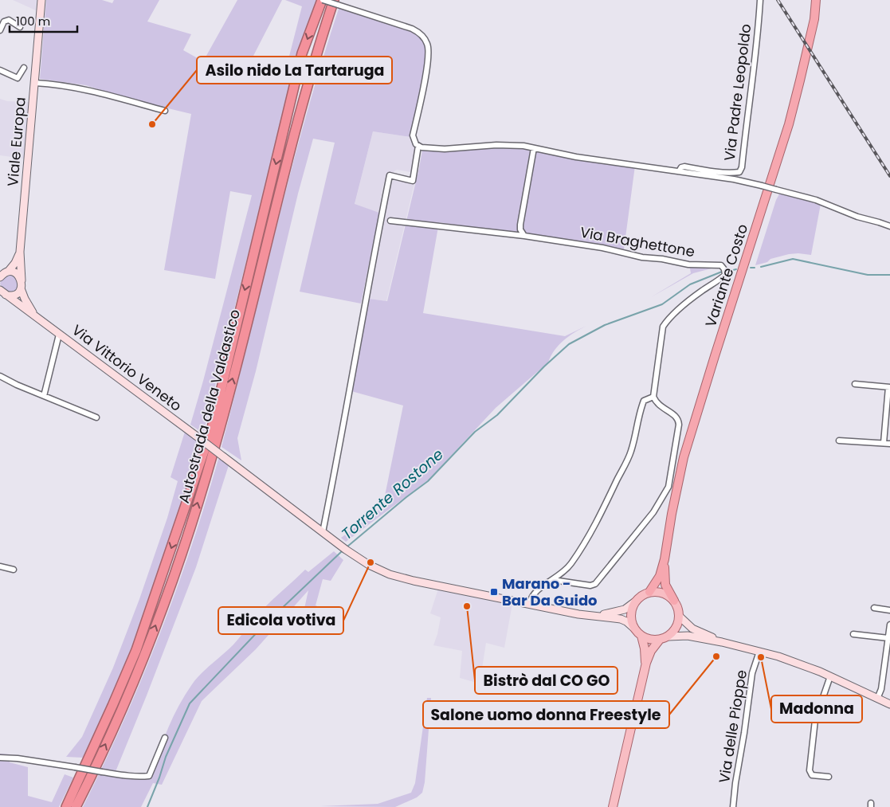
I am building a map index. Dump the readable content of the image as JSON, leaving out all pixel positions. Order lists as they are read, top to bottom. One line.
{"streets":{"highway":["Variante Costo","Autostrada della Valdastico"],"main road":["Viale Europa","Via Vittorio Veneto"],"street":["Via Padre Leopoldo","Via Braghettone","Via delle Pioppe"]},"water":["Torrente Rostone"],"places":{"other":["Asilo nido La Tartaruga","Edicola votiva","Bistrò dal CO GO","Salone uomo donna Freestyle","Madonna"],"transit":["Marano - Bar Da Guido"]},"scale_bar":"100 m"}
